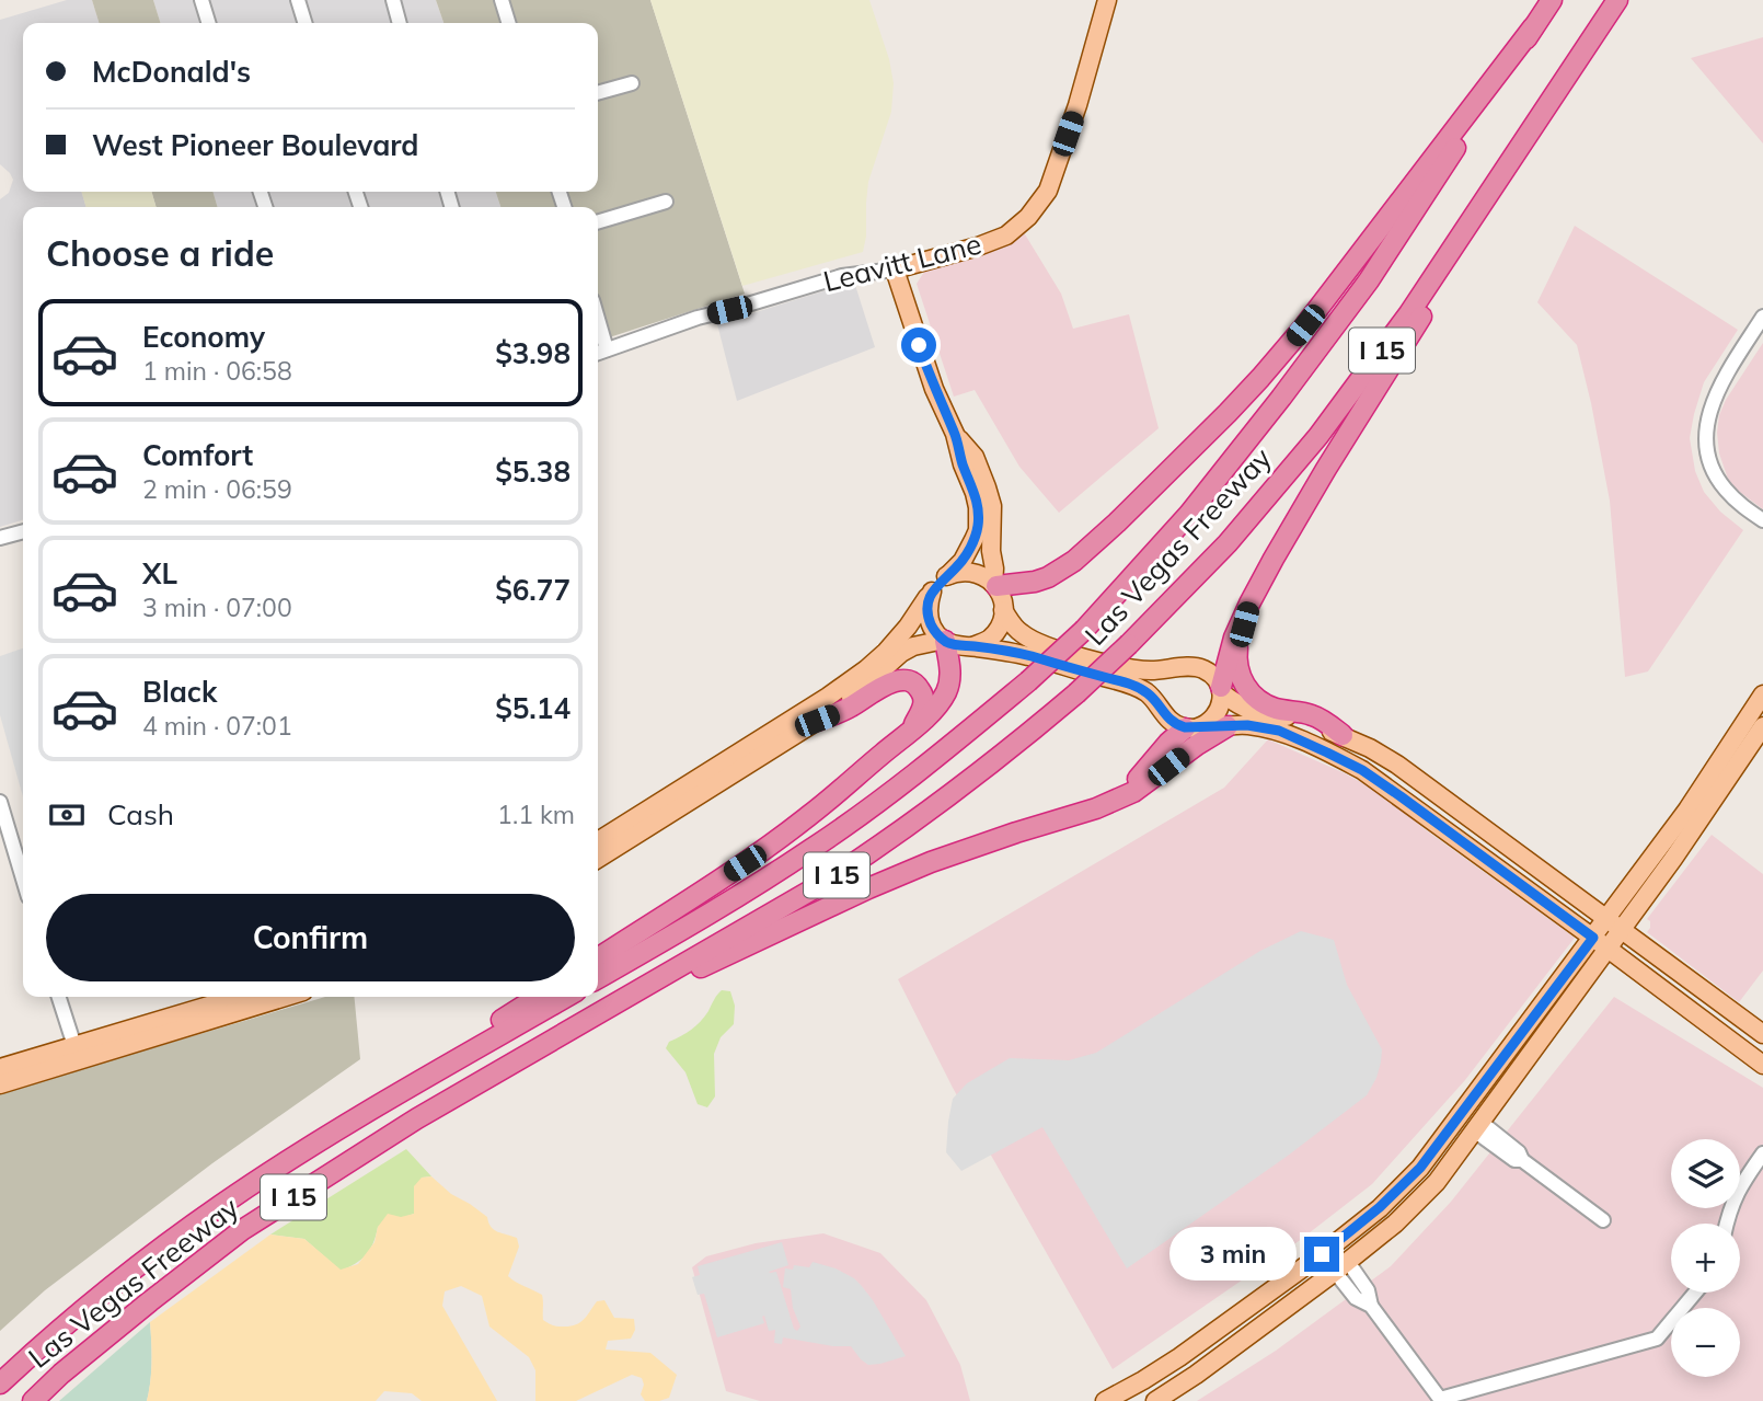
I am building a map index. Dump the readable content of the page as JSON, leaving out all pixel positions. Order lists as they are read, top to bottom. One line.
{"streets":{"highway":["I 15","Las Vegas Freeway"],"main road":["Leavitt Lane"]},"page":{"banner":["McDonald's","West Pioneer Boulevard"],"heading":"Choose a ride","list":[{"name":"Economy","note":"1 min · 06:58","value":"$3.98"},{"name":"Comfort","note":"2 min · 06:59","value":"$5.38"},{"name":"XL","note":"3 min · 07:00","value":"$6.77"},{"name":"Black","note":"4 min · 07:01","value":"$5.14"}],"pay":["Cash","1.1 km"],"buttons":"Confirm","map_buttons":["+","−"],"bubble":"3 min"}}
